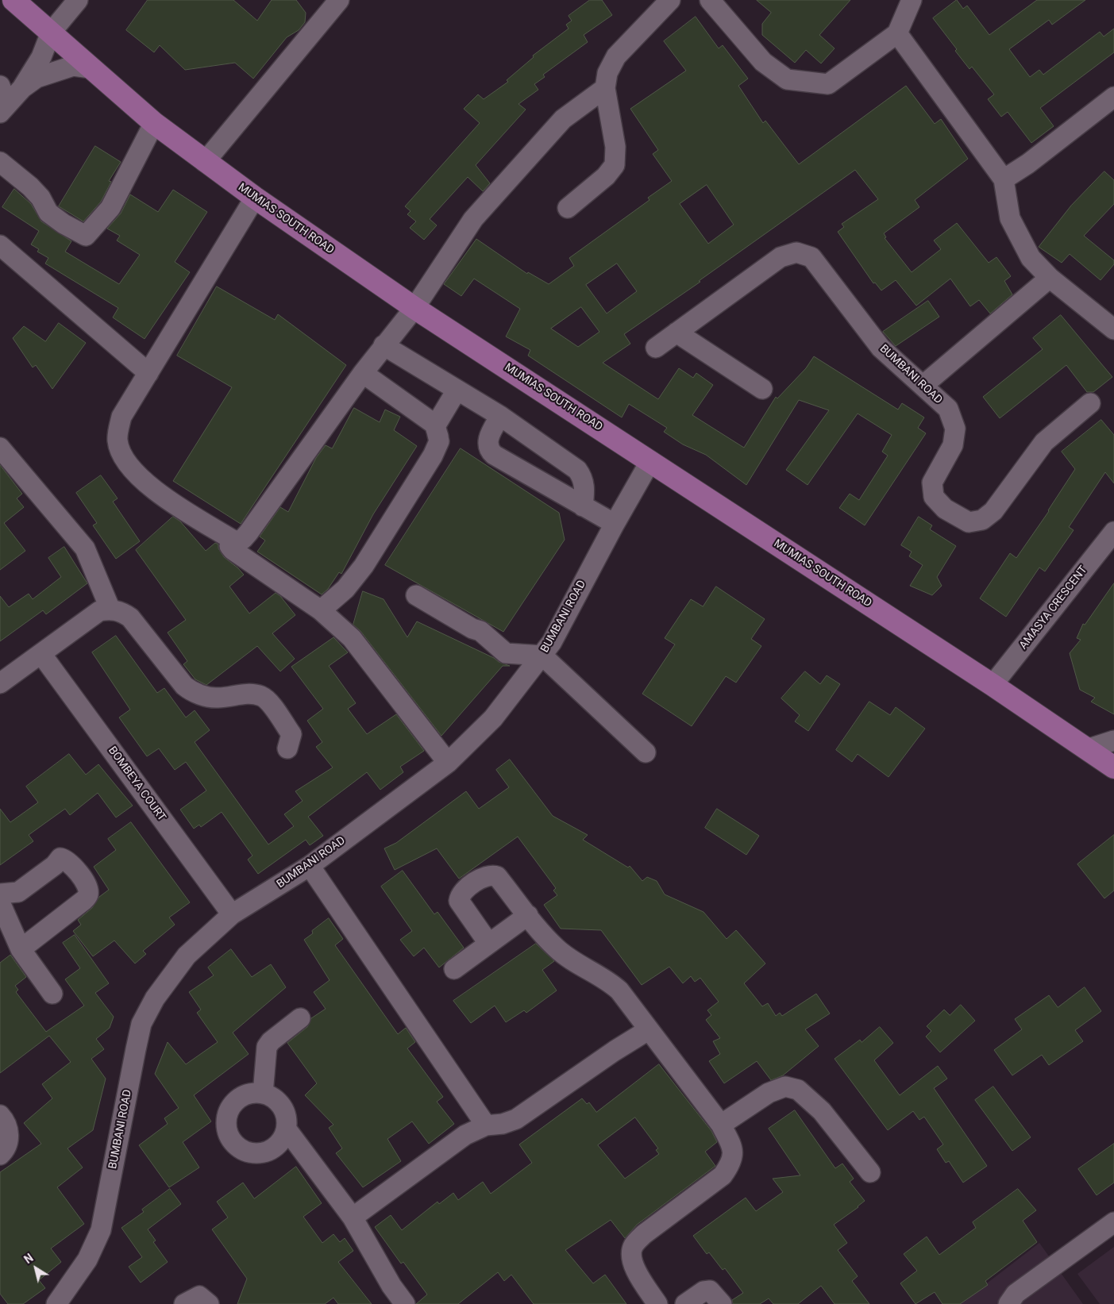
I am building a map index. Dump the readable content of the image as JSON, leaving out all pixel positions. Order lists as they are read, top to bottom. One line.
{"streets":{"main road":["MUMIAS SOUTH ROAD"],"street":["BUMBANI ROAD","AMASYA CRESCENT","BOMBEYA COURT"]},"crossings":[["MUMIAS SOUTH ROAD","BUMBANI ROAD"],["MUMIAS SOUTH ROAD","AMASYA CRESCENT"],["BUMBANI ROAD","BOMBEYA COURT"]],"north":"top left"}
